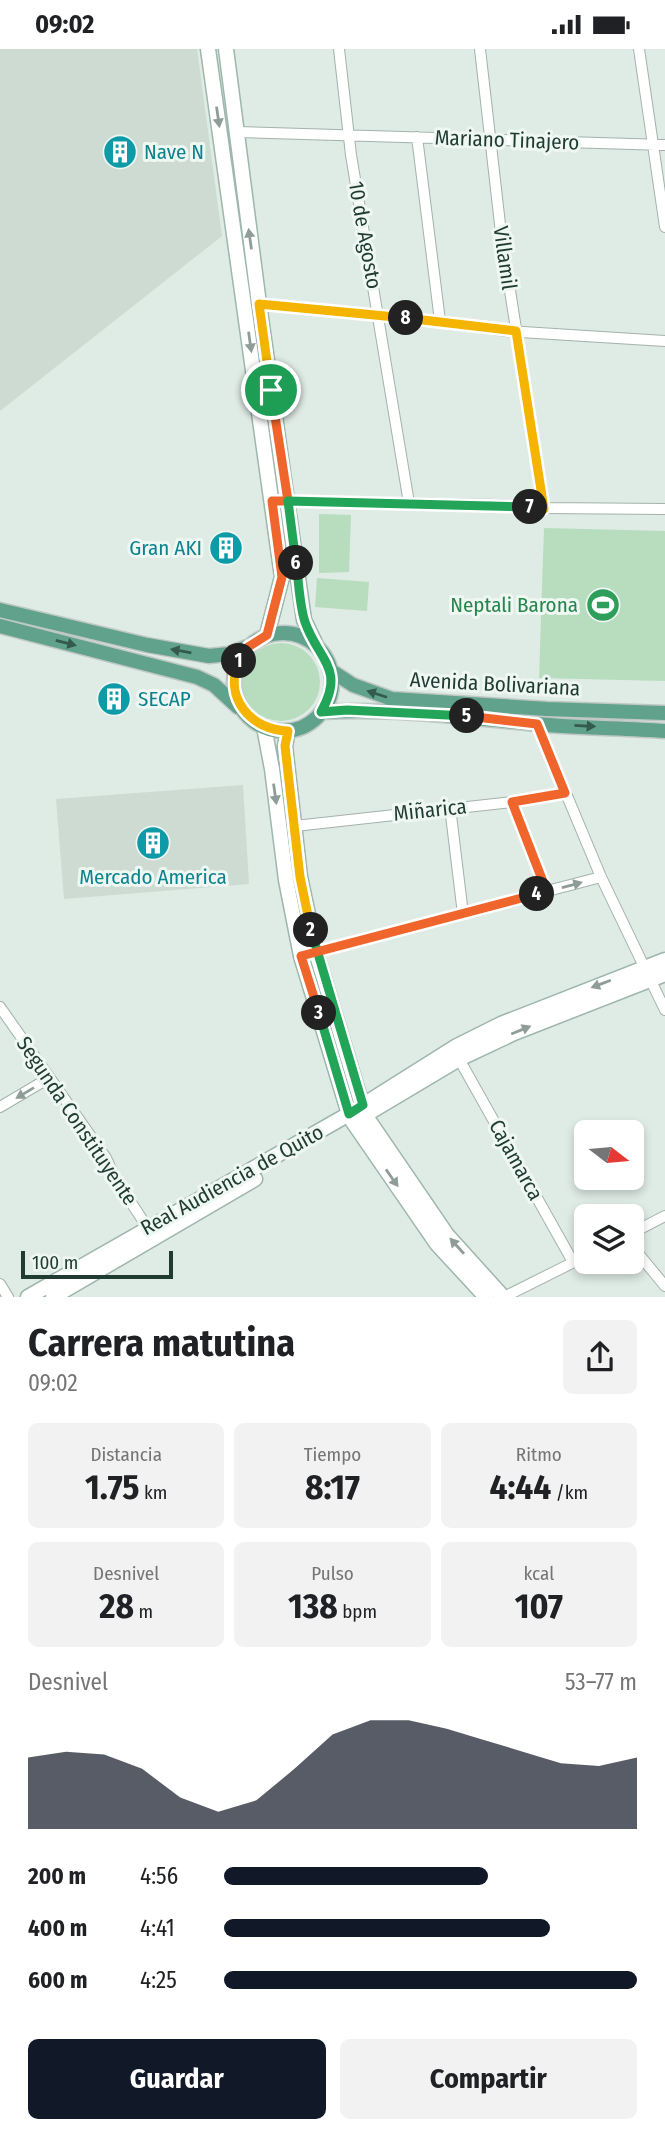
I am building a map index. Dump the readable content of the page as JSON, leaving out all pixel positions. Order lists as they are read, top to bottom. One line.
{"streets":{"main road":["Avenida Bolivariana"],"street":["Mariano Tinajero","10 de Agosto","Villamil","Miñarica","Segunda Constituyente","Cajamarca","Real Audiencia de Quito"]},"crossings":[["Mariano Tinajero","10 de Agosto"],["Mariano Tinajero","Villamil"],["Segunda Constituyente","Real Audiencia de Quito"],["Cajamarca","Real Audiencia de Quito"]],"places":{"building":["Nave N","Gran AKI","SECAP","Mercado America"],"sports":["Neptali Barona"]},"scale_bar":"100 m","north":"right","page":{"status":"09:02","pins":["8","7","6","1","5","4","2","3"],"scale":"100 m","heading":["Carrera matutina","09:02"],"stats":[["Distancia","1.75 km"],["Tiempo","8:17"],["Ritmo","4:44 /km"],["Desnivel","28 m"],["Pulso","138 bpm"],["kcal","107"]],"chart":["Desnivel","53–77 m"],"list":[{"name":"200 m","note":"4:56"},{"name":"400 m","note":"4:41"},{"name":"600 m","note":"4:25"}],"buttons":["Guardar","Compartir"]}}
